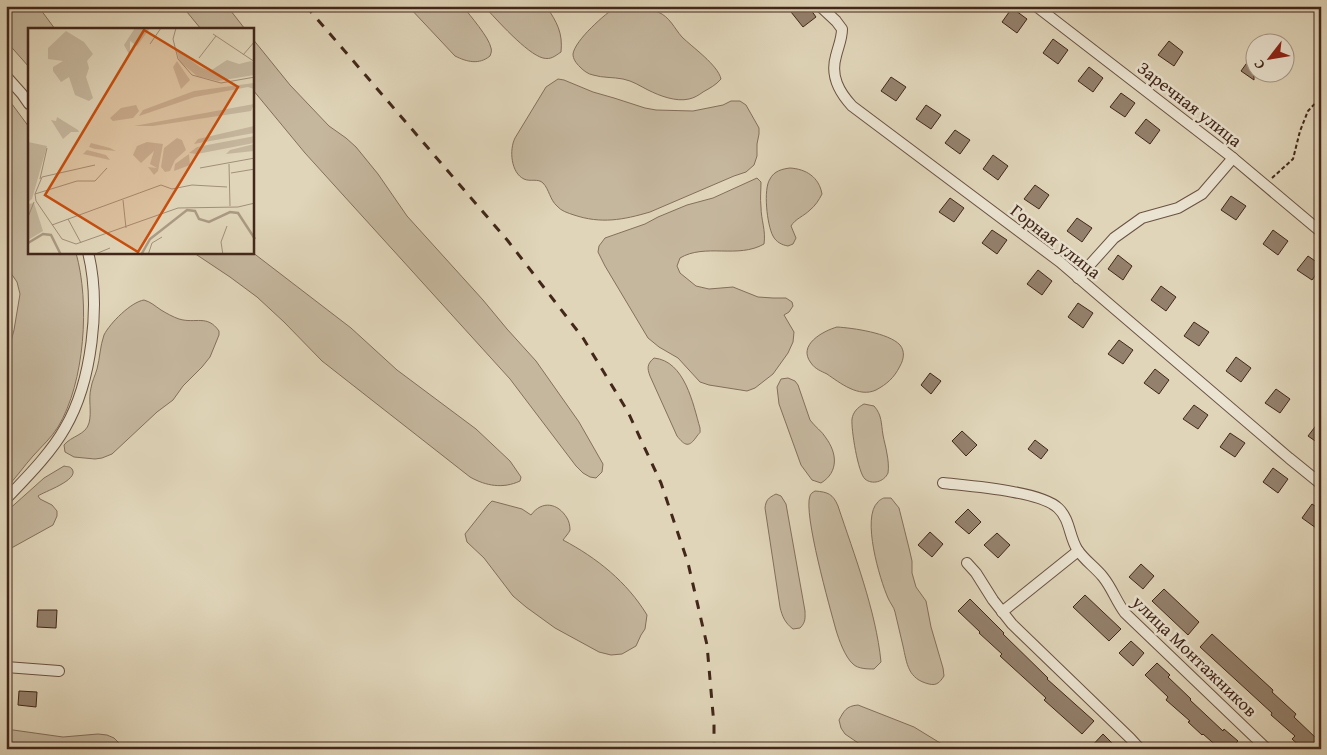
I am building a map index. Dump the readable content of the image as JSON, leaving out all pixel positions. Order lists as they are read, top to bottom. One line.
{"streets":{"street":["Заречная улица","Горная улица","улица Монтажников"]},"north":"bottom left"}
